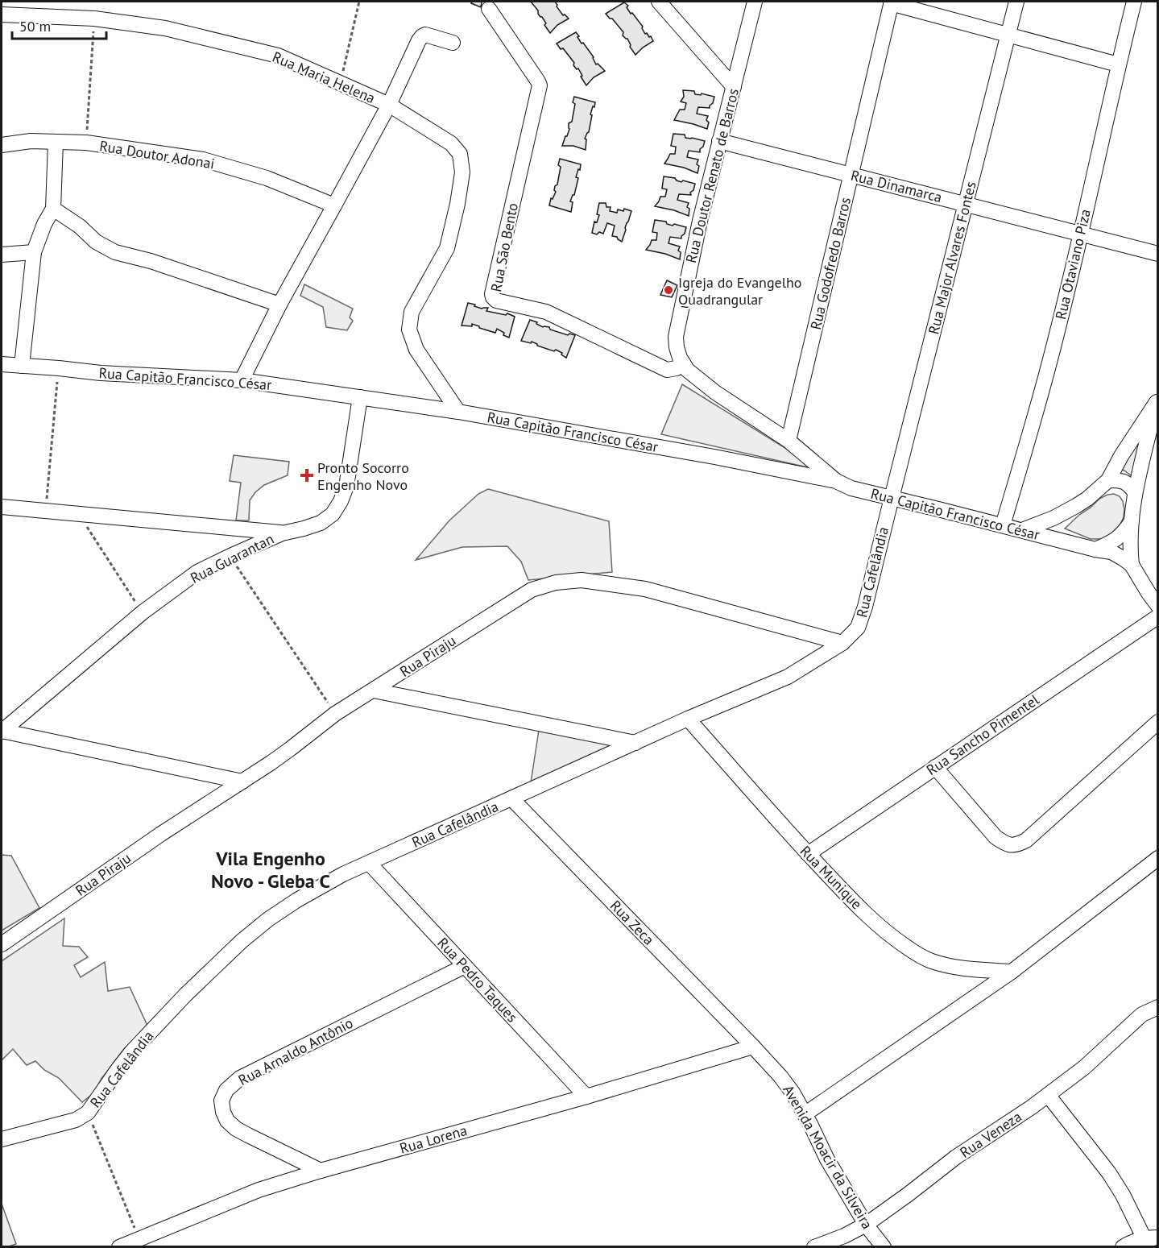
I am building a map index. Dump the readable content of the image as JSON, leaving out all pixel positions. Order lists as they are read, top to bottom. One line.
{"streets":{"street":["Rua Maria Helena","Rua Doutor Adonai","Rua Doutor Renato de Barros","Rua Dinamarca","Rua São Bento","Rua Major Alvares Fontes","Rua Godofredo Barros","Rua Otaviano Piza","Rua Capitão Francisco César","Rua Guarantan","Rua Cafelândia","Rua Piraju","Rua Sancho Pimentel","Rua Munique","Rua Zeca","Rua Pedro Taques","Rua Arnaldo Antônio","Rua Veneza","Rua Lorena","Avenida Moacir da Silveira"]},"crossings":[["Rua Maria Helena","Rua Capitão Francisco César"],["Rua Doutor Renato de Barros","Rua Dinamarca"],["Rua Doutor Renato de Barros","Rua São Bento"],["Rua Doutor Renato de Barros","Rua Godofredo Barros"],["Rua Doutor Renato de Barros","Rua Capitão Francisco César"],["Rua Dinamarca","Rua Major Alvares Fontes"],["Rua Dinamarca","Rua Godofredo Barros"],["Rua Dinamarca","Rua Otaviano Piza"],["Rua Major Alvares Fontes","Rua Capitão Francisco César"],["Rua Major Alvares Fontes","Rua Cafelândia"],["Rua Otaviano Piza","Rua Capitão Francisco César"],["Rua Capitão Francisco César","Rua Guarantan"],["Rua Cafelândia","Rua Piraju"],["Rua Cafelândia","Rua Munique"],["Rua Cafelândia","Rua Zeca"],["Rua Cafelândia","Rua Pedro Taques"],["Rua Sancho Pimentel","Rua Munique"],["Rua Zeca","Rua Lorena"],["Rua Zeca","Avenida Moacir da Silveira"],["Rua Pedro Taques","Rua Arnaldo Antônio"],["Rua Pedro Taques","Rua Lorena"],["Rua Arnaldo Antônio","Rua Lorena"],["Rua Veneza","Avenida Moacir da Silveira"],["Rua Lorena","Avenida Moacir da Silveira"]],"districts":["Vila Engenho Novo - Gleba C"],"places":{"other":["Igreja do Evangelho Quadrangular"],"health":["Pronto Socorro Engenho Novo"]},"scale_bar":"50 m"}
